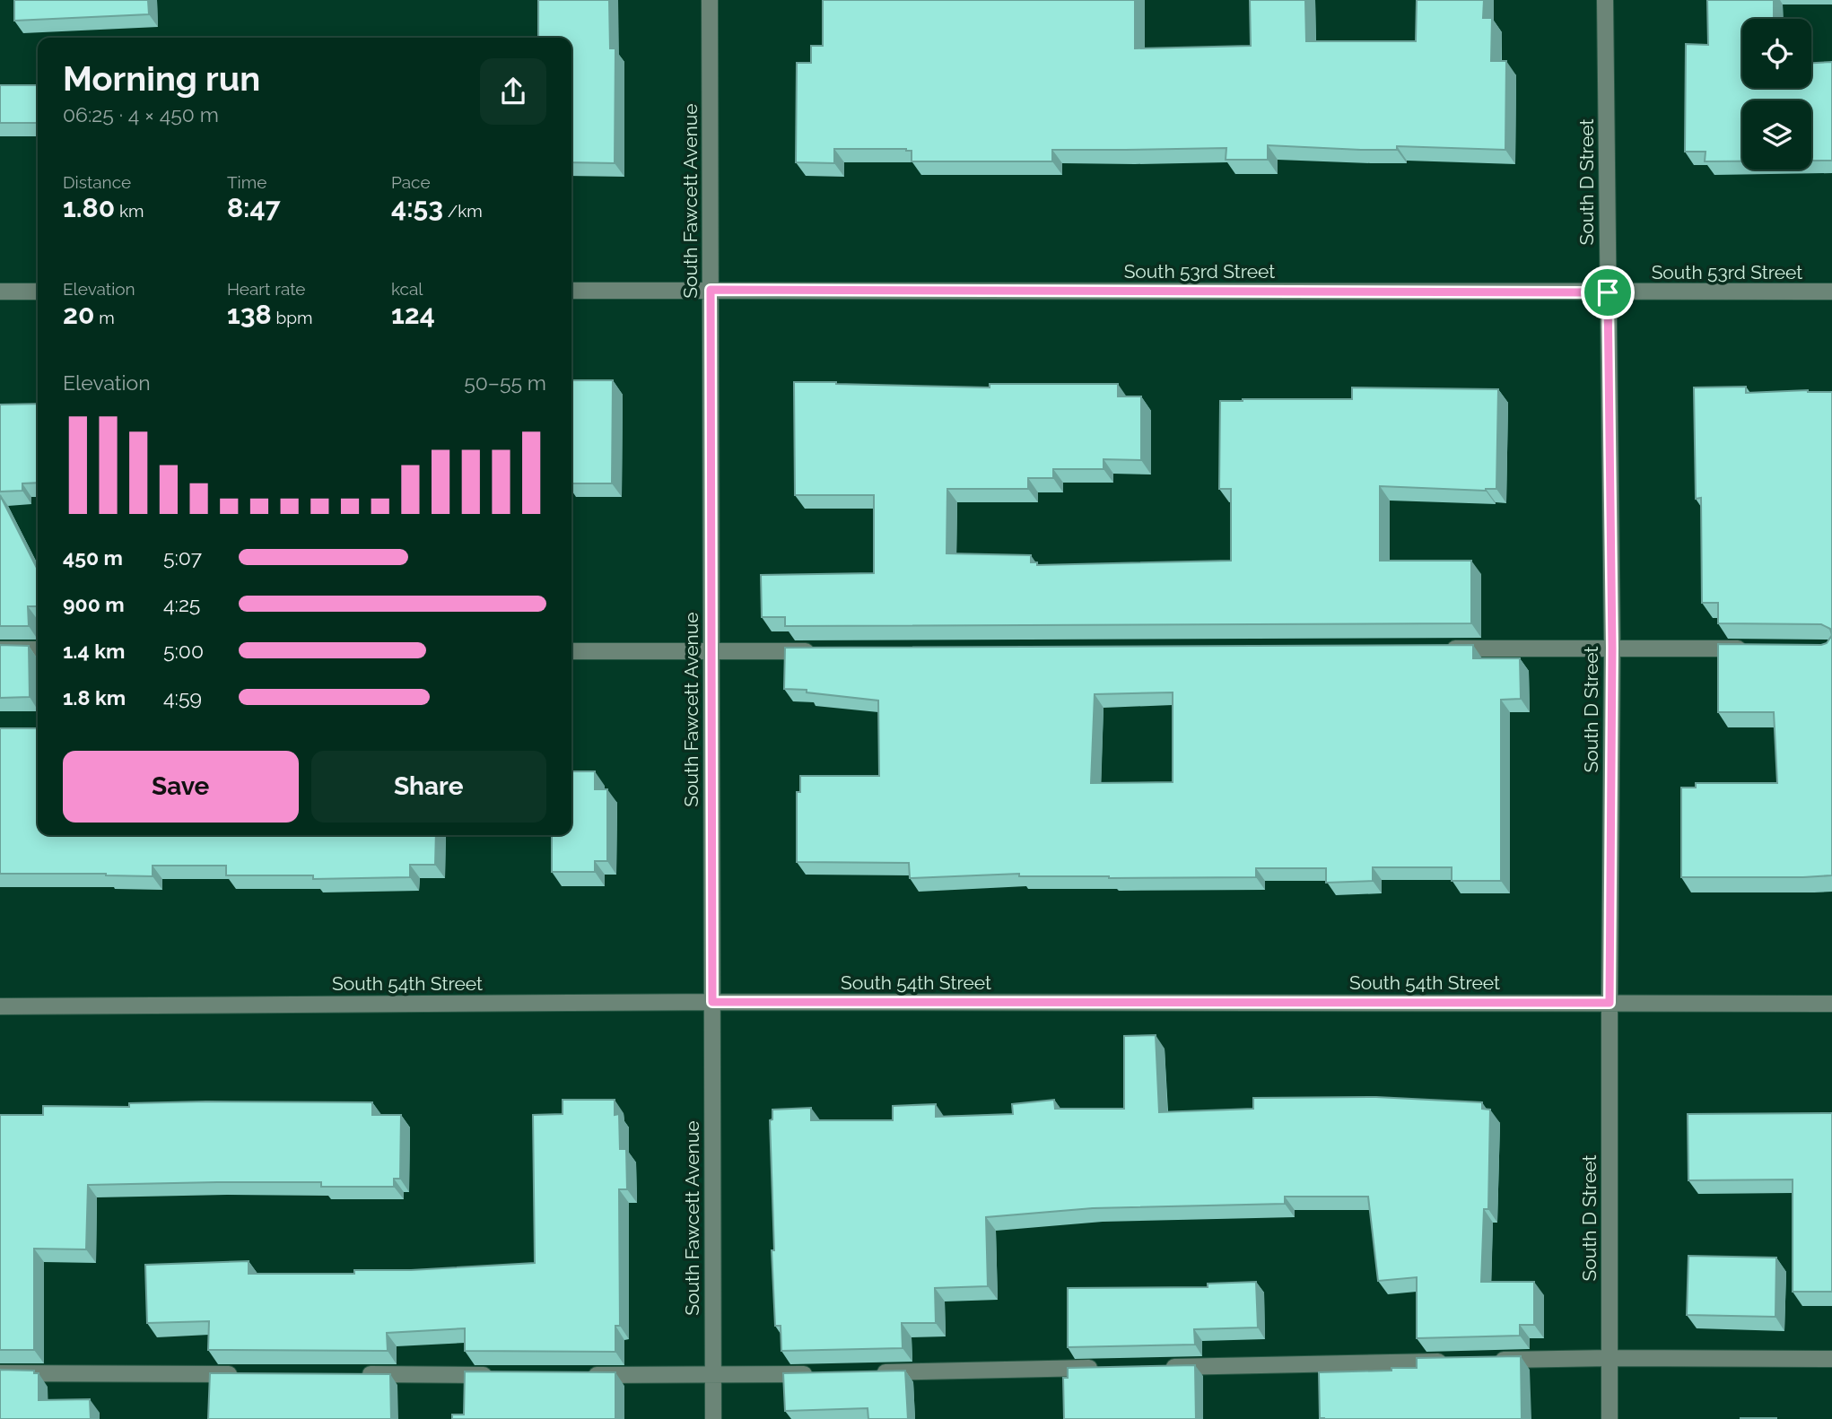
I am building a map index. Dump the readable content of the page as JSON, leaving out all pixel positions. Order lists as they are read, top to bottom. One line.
{"streets":{"street":["South D Street","South Fawcett Avenue","South 53rd Street","South 54th Street"]},"crossings":[["South D Street","South 53rd Street"],["South D Street","South 54th Street"],["South Fawcett Avenue","South 53rd Street"],["South Fawcett Avenue","South 54th Street"]],"page":{"heading":["Morning run","06:25 · 4 × 450 m"],"stats":[["Distance","1.80 km"],["Time","8:47"],["Pace","4:53 /km"],["Elevation","20 m"],["Heart rate","138 bpm"],["kcal","124"]],"chart":["Elevation","50–55 m"],"list":[{"name":"450 m","note":"5:07"},{"name":"900 m","note":"4:25"},{"name":"1.4 km","note":"5:00"},{"name":"1.8 km","note":"4:59"}],"buttons":["Save","Share"]}}
